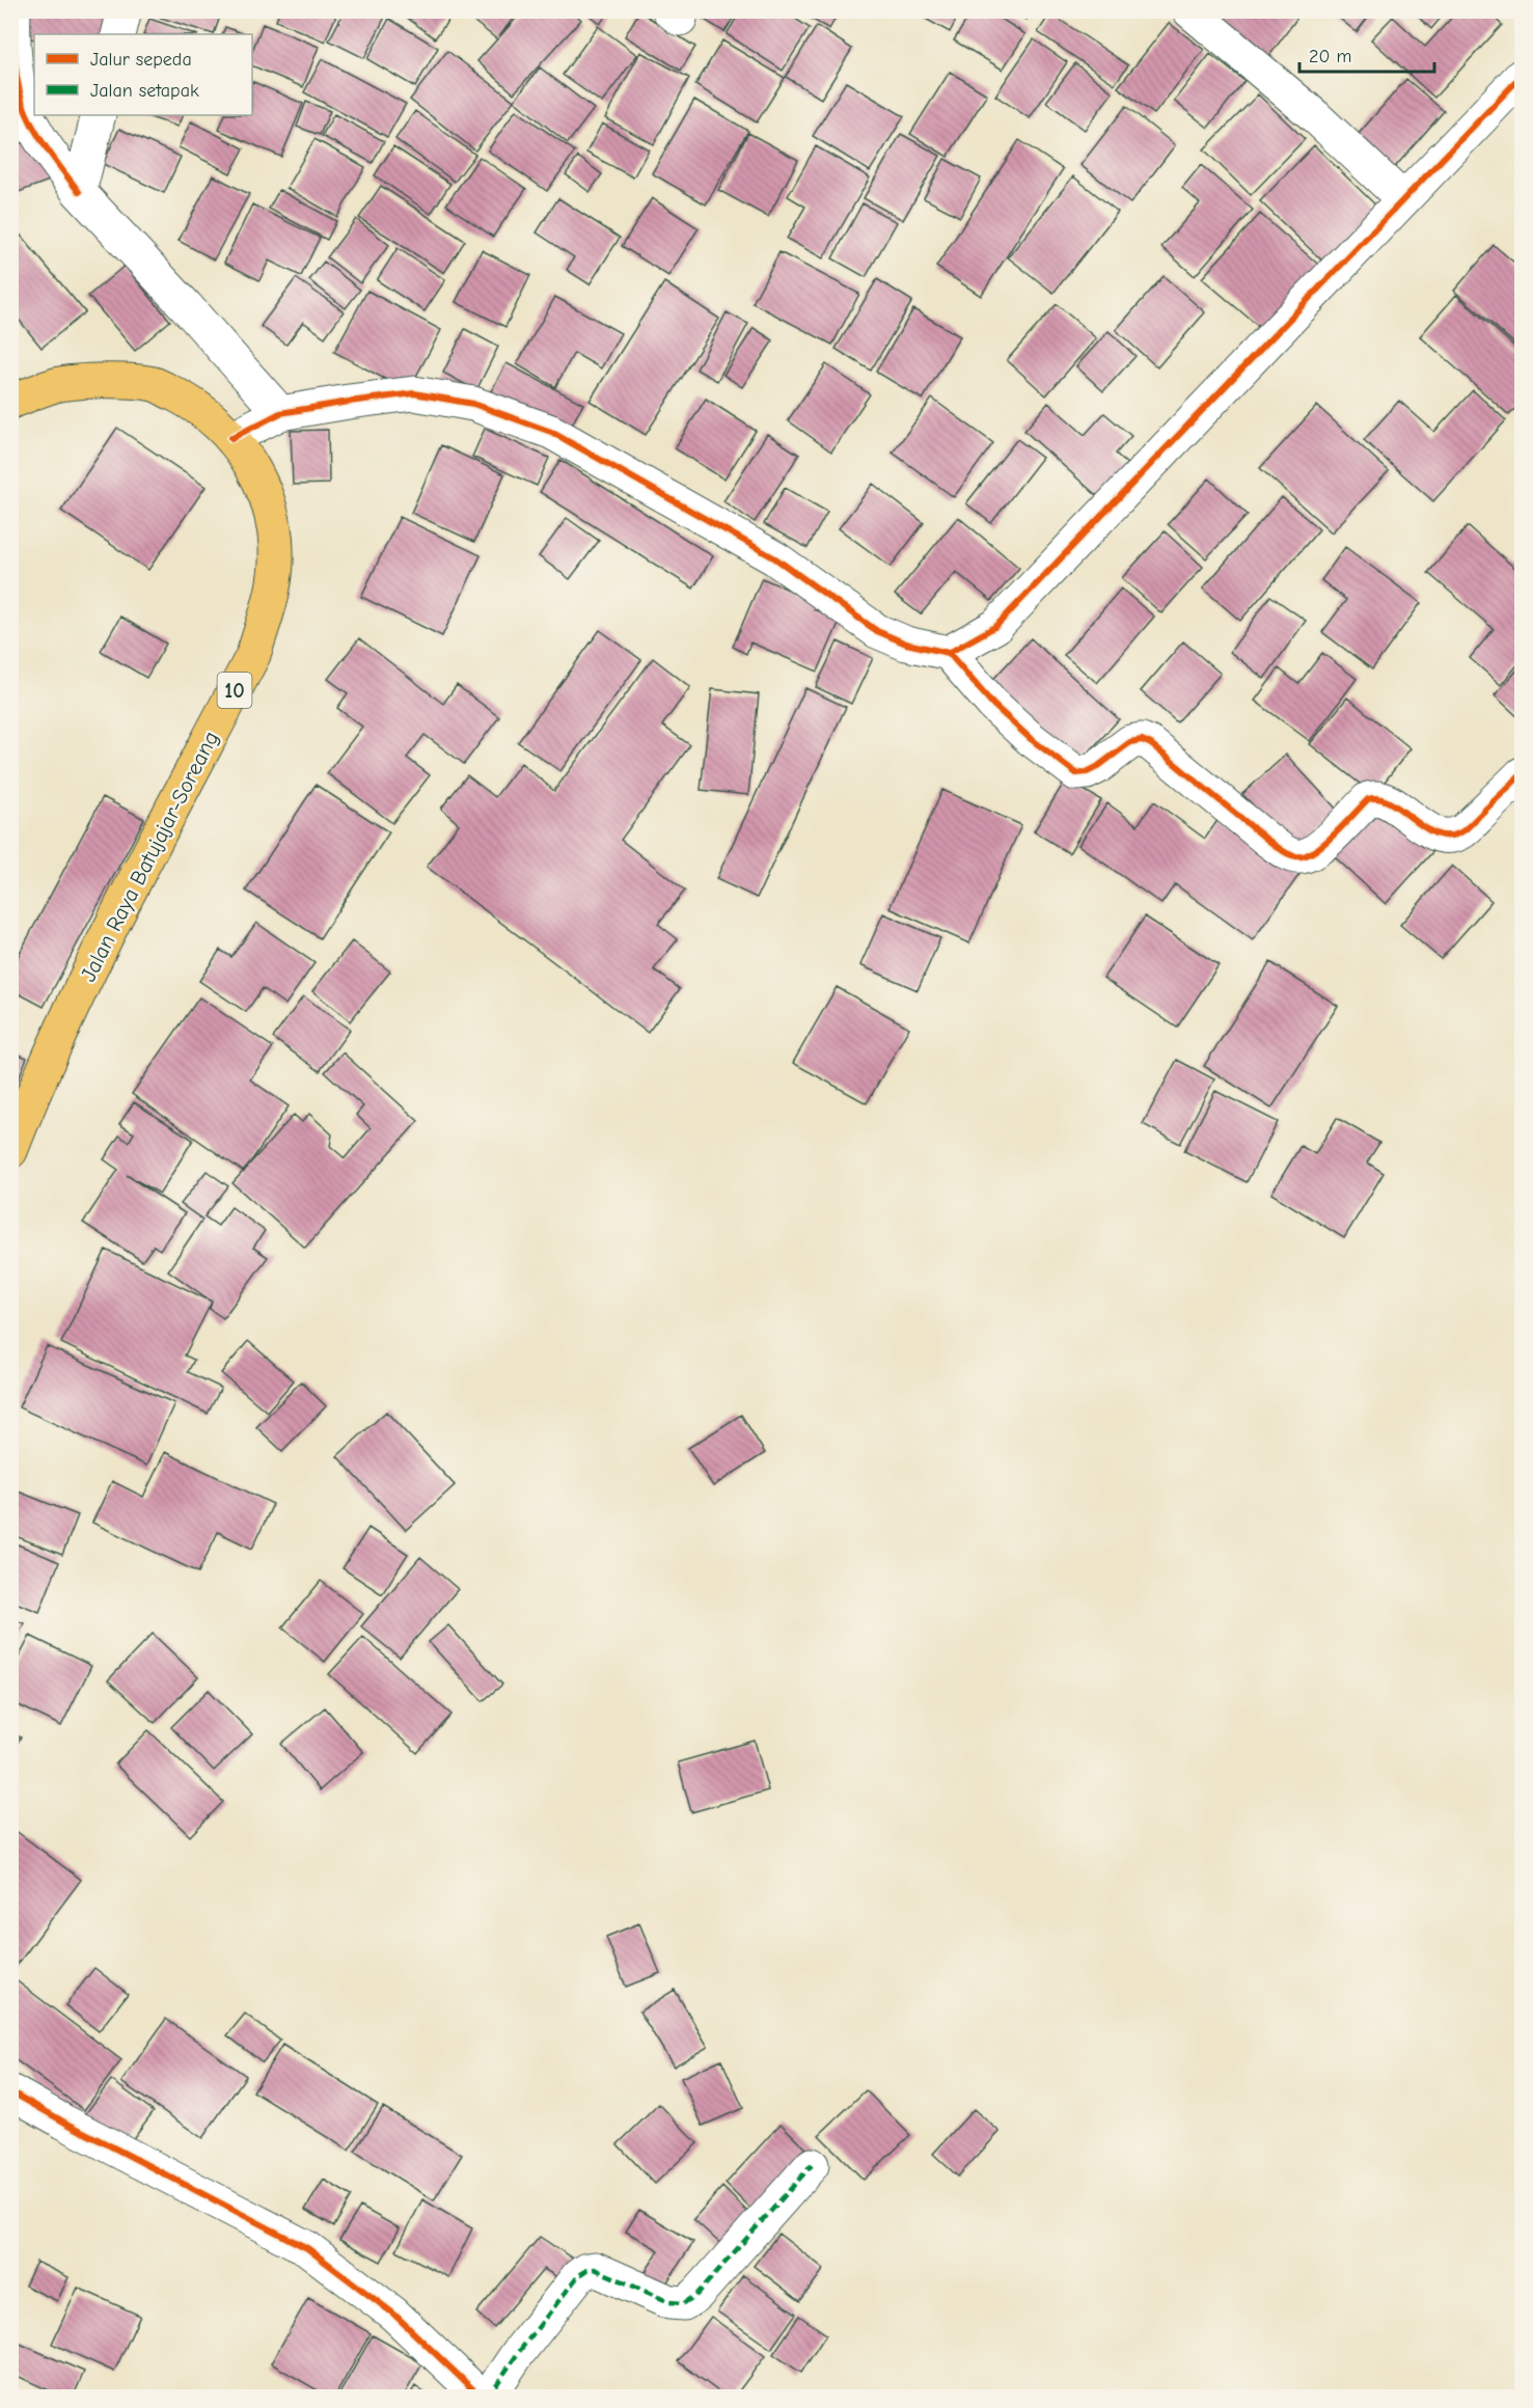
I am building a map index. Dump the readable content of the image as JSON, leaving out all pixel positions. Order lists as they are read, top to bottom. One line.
{"streets":{"highway":["10","Jalan Raya Batujajar-Soreang"]},"legend":["Jalur sepeda","Jalan setapak"],"scale_bar":"20 m"}
